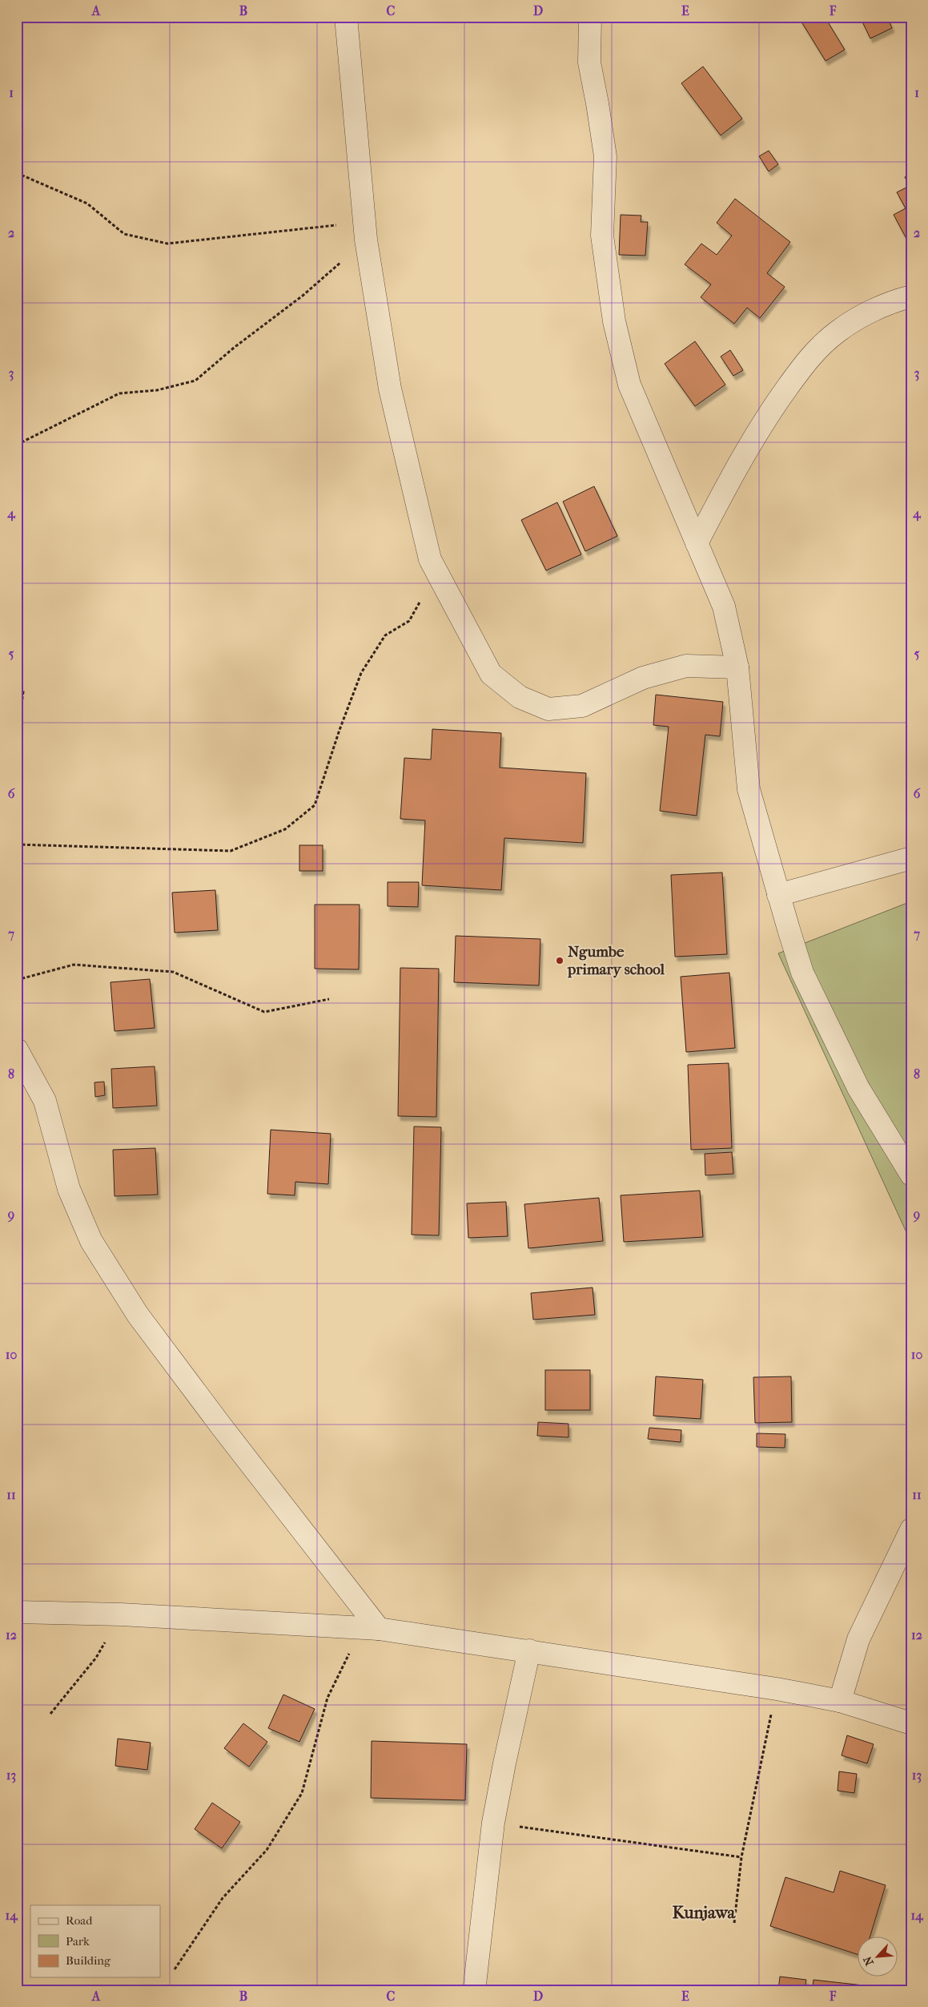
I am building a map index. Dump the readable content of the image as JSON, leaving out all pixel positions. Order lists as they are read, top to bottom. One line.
{"districts":["Kunjawa"],"places":["Ngumbe primary school"],"legend":["Road","Park","Building"],"north":"bottom left","grid":{"columns":["A","B","C","D","E","F"],"rows":["1","2","3","4","5","6","7","8","9","10","11","12","13","14"]}}
